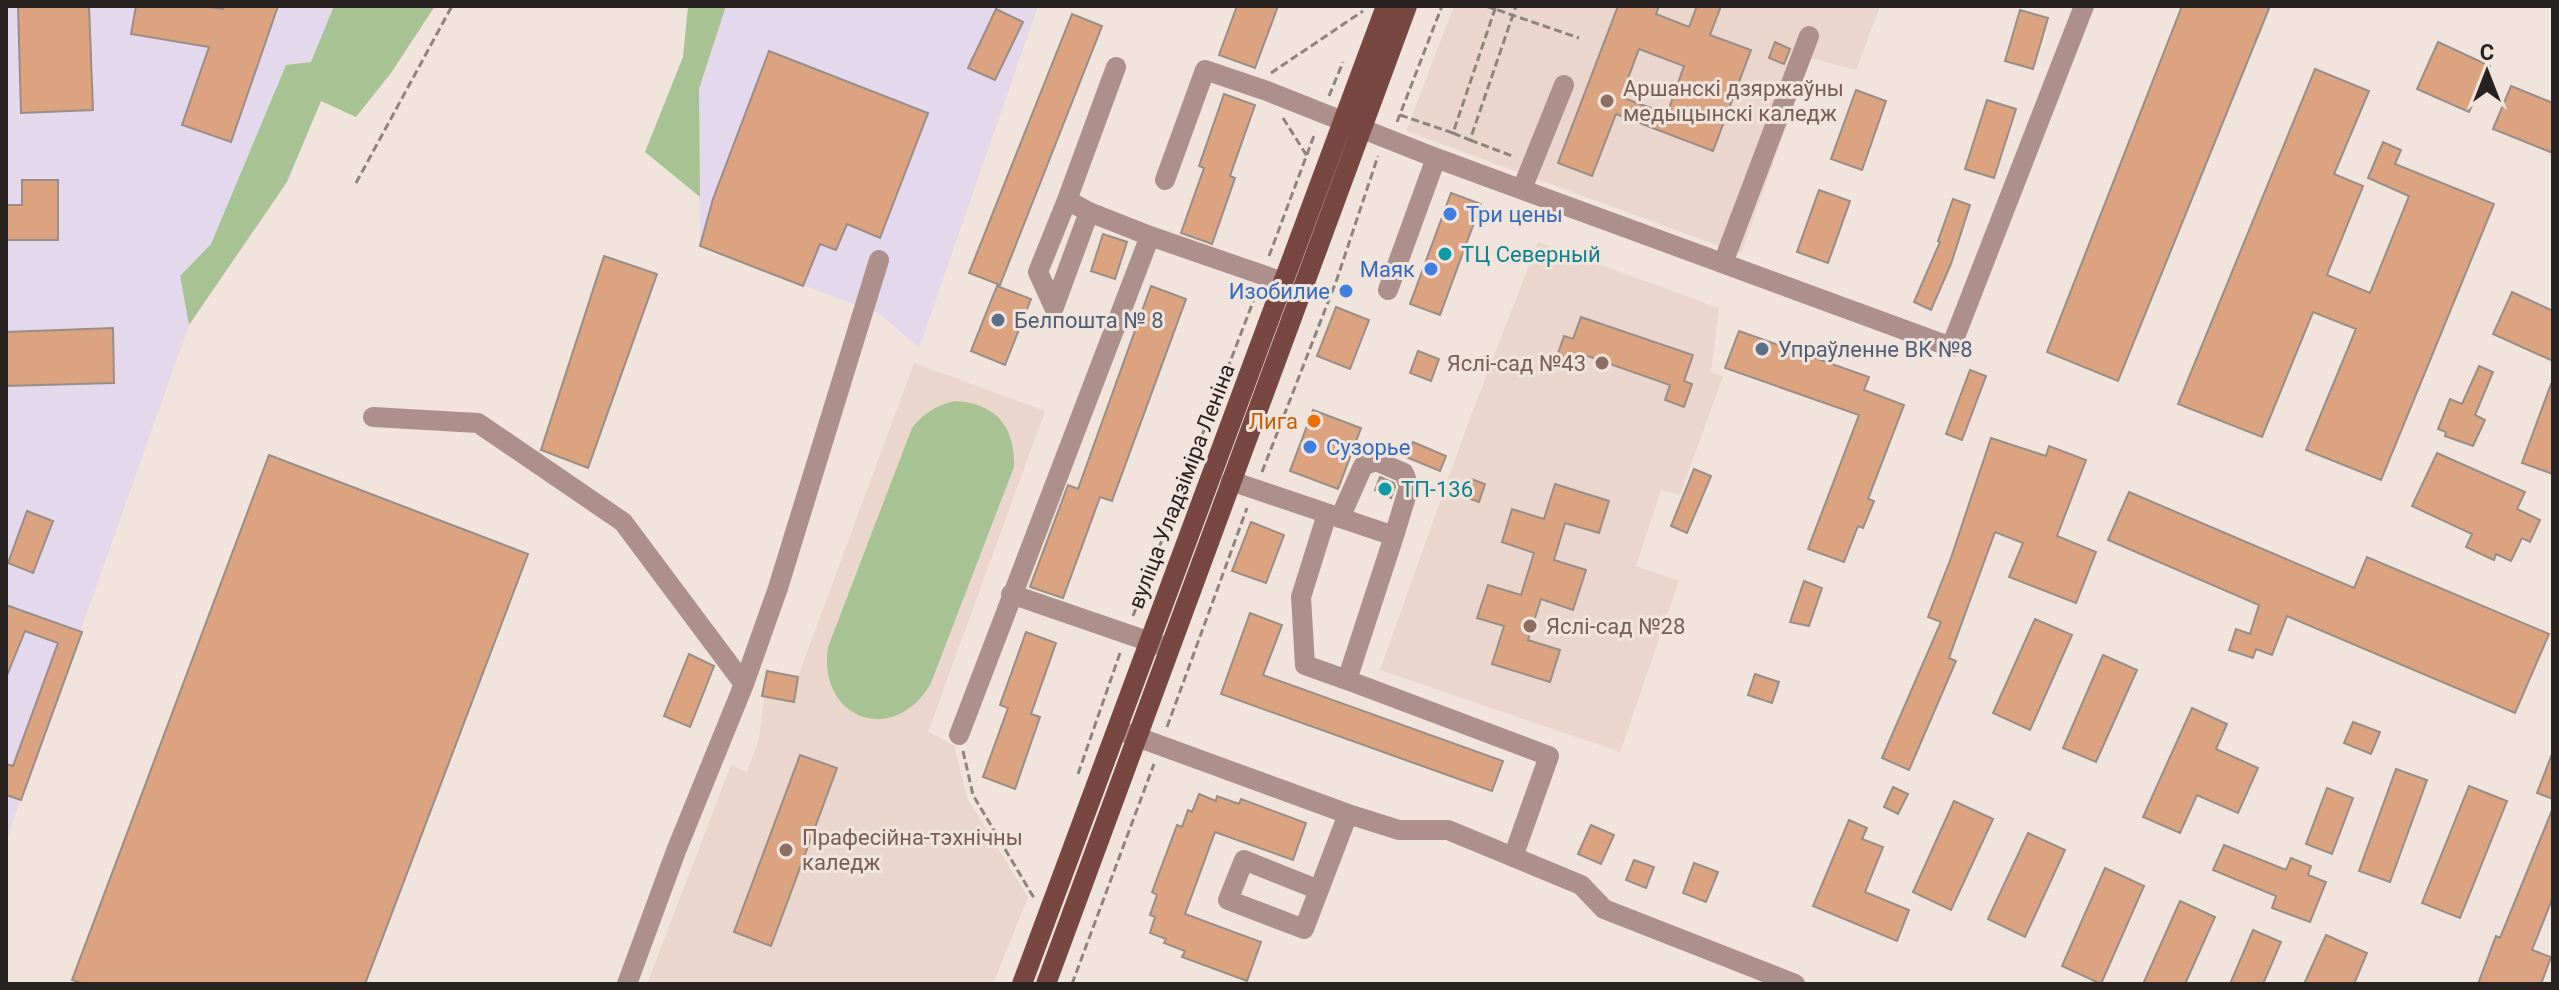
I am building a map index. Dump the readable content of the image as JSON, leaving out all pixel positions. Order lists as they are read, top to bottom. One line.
{"streets":{"main road":["вуліца Уладзіміра Леніна"]},"places":["Аршанскі дзяржаўны медыцынскі каледж","Три цены","ТЦ Северный","Маяк","Изобилие","Белпошта № 8","Упраўленне ВК №8","Яслі-сад №43","Лига","Сузорье","ТП-136","Яслі-сад №28","Прафесійна-тэхнічны каледж"],"north":"top"}
